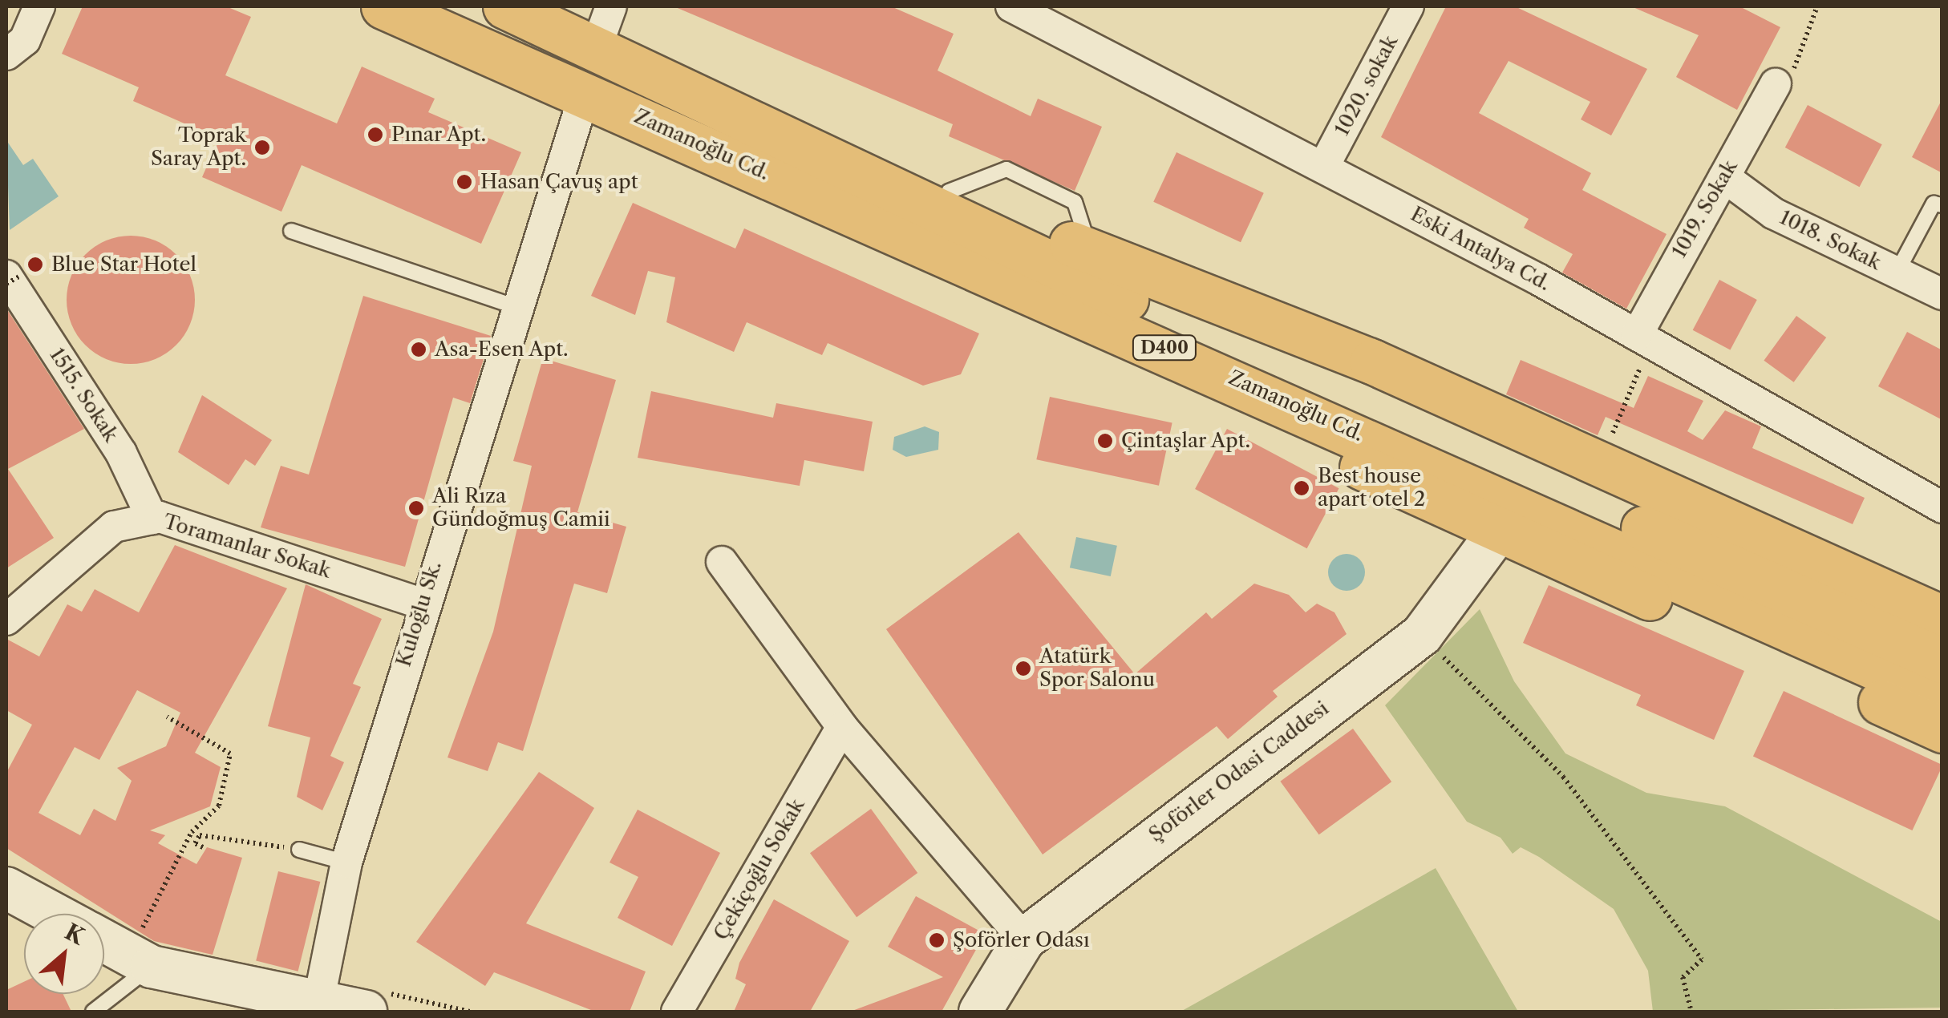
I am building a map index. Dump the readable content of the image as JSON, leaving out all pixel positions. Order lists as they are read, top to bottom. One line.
{"streets":{"highway":["Zamanoğlu Cd.","D400"],"street":["1020. sokak","1019. Sokak","1018. Sokak","Eski Antalya Cd.","1515. Sokak","Toramanlar Sokak","Kuloğlu Sk.","Şoförler Odasi Caddesi","Çekiçoğlu Sokak"]},"crossings":[["1020. sokak","Eski Antalya Cd."],["Zamanoğlu Cd.","Kuloğlu Sk."],["1019. Sokak","1018. Sokak"],["1019. Sokak","Eski Antalya Cd."],["1515. Sokak","Toramanlar Sokak"],["Toramanlar Sokak","Kuloğlu Sk."]],"places":["Pınar Apt.","Toprak Saray Apt.","Hasan Çavuş apt","Blue Star Hotel","Asa-Esen Apt.","Çintaşlar Apt.","Best house apart otel 2","Ali Rıza Gündoğmuş Camii","Atatürk Spor Salonu","Şoförler Odası"],"north":"top right"}
